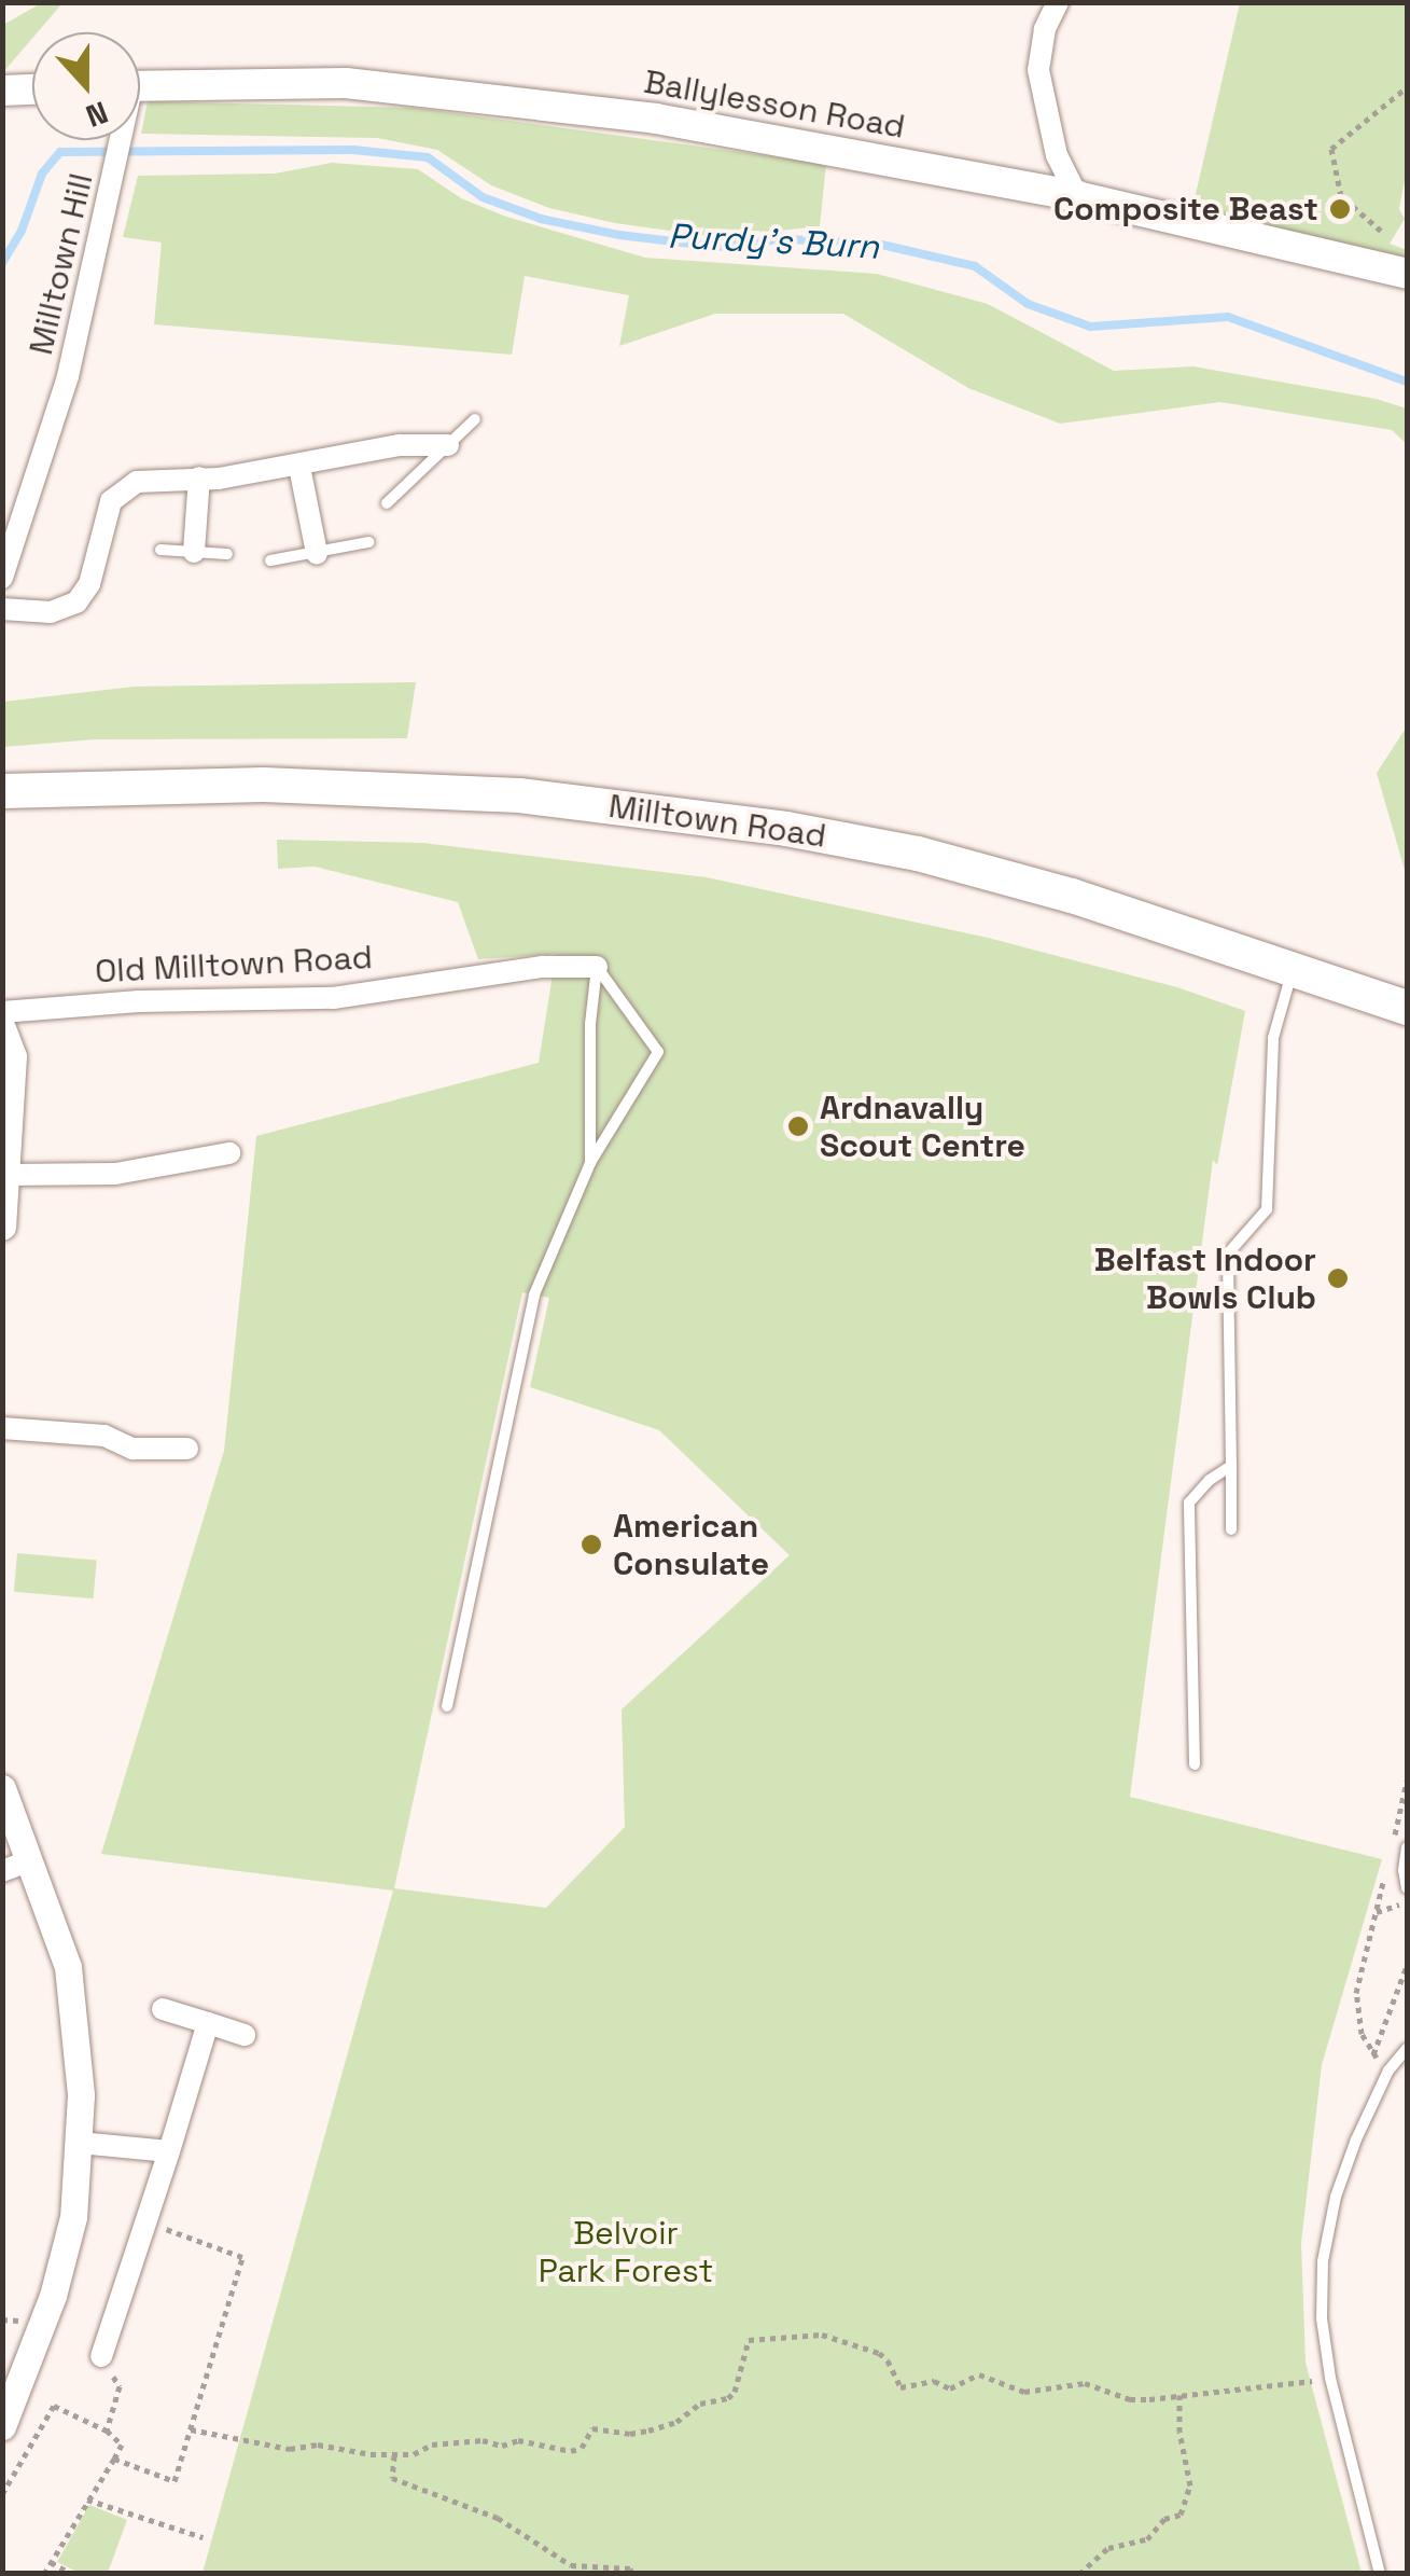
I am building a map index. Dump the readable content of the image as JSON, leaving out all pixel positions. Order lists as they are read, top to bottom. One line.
{"streets":{"highway":["Milltown Road"],"main road":["Ballylesson Road"],"street":["Milltown Hill","Old Milltown Road"]},"water":["Purdy's Burn"],"parks":["Belvoir Park Forest"],"places":["Composite Beast","Ardnavally Scout Centre","Belfast Indoor Bowls Club","American Consulate"],"north":"bottom"}
